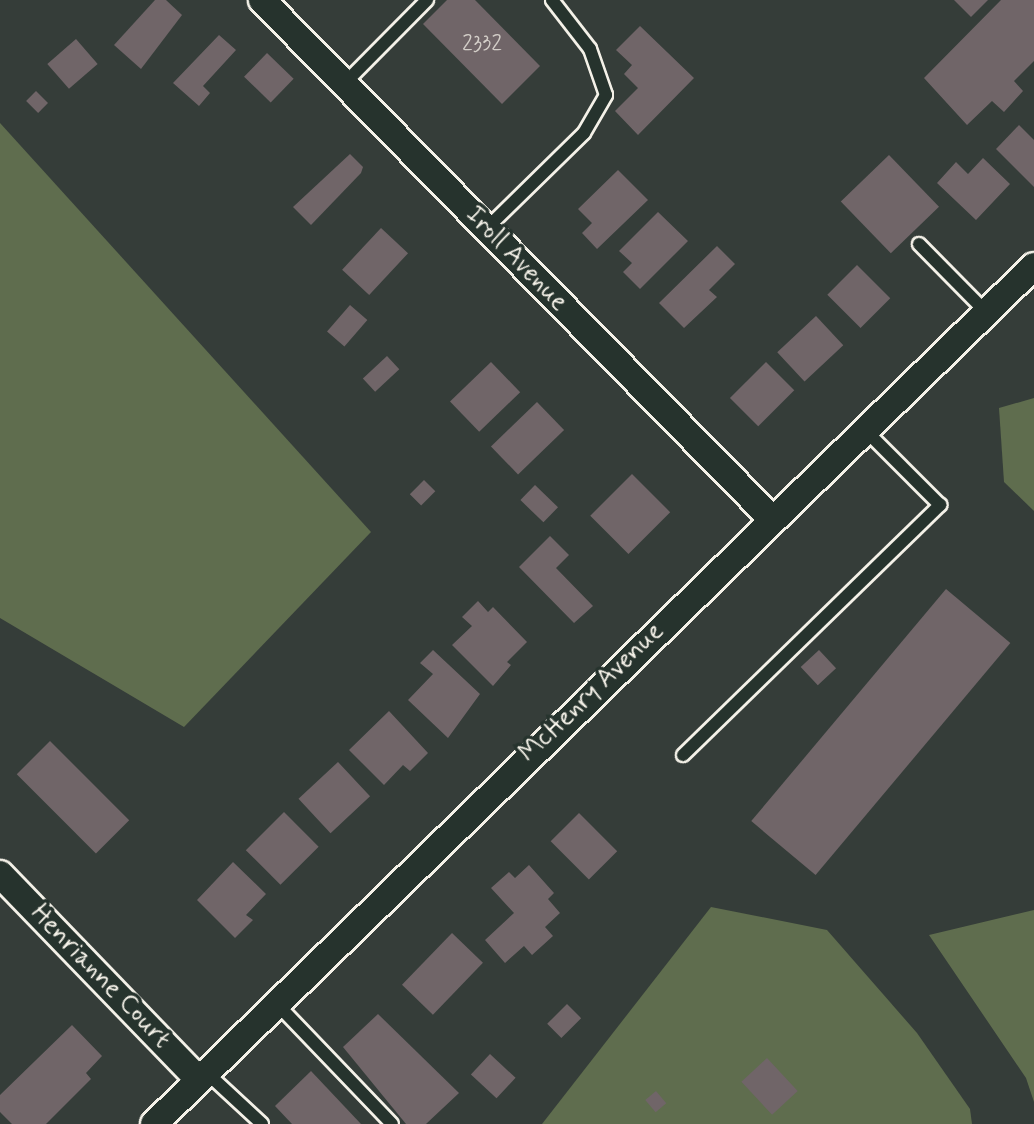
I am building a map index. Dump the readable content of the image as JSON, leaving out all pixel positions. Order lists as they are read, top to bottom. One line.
{"streets":{"street":["Iroll Avenue","McHenry Avenue","Henrianne Court"]},"crossings":[["Iroll Avenue","McHenry Avenue"],["McHenry Avenue","Henrianne Court"]],"house_numbers":["2332"]}
